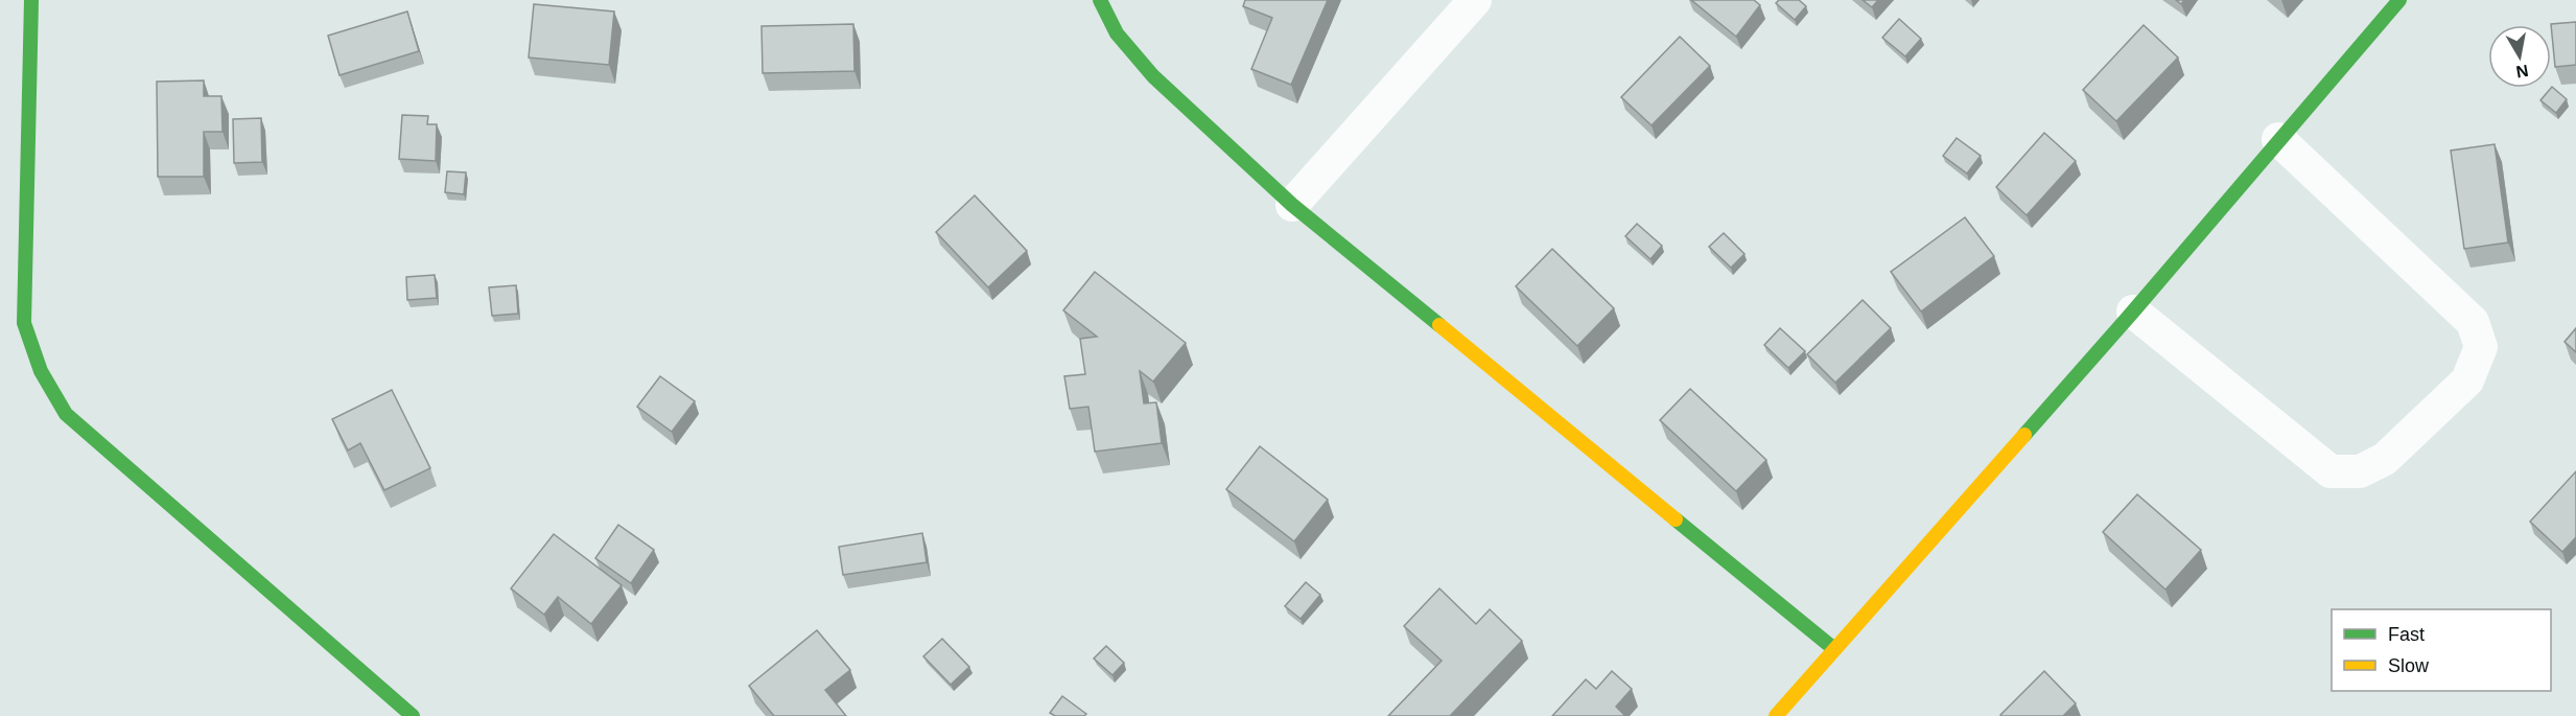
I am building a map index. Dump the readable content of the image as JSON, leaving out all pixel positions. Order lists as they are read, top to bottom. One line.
{"legend":["Fast","Slow"],"north":"bottom"}
